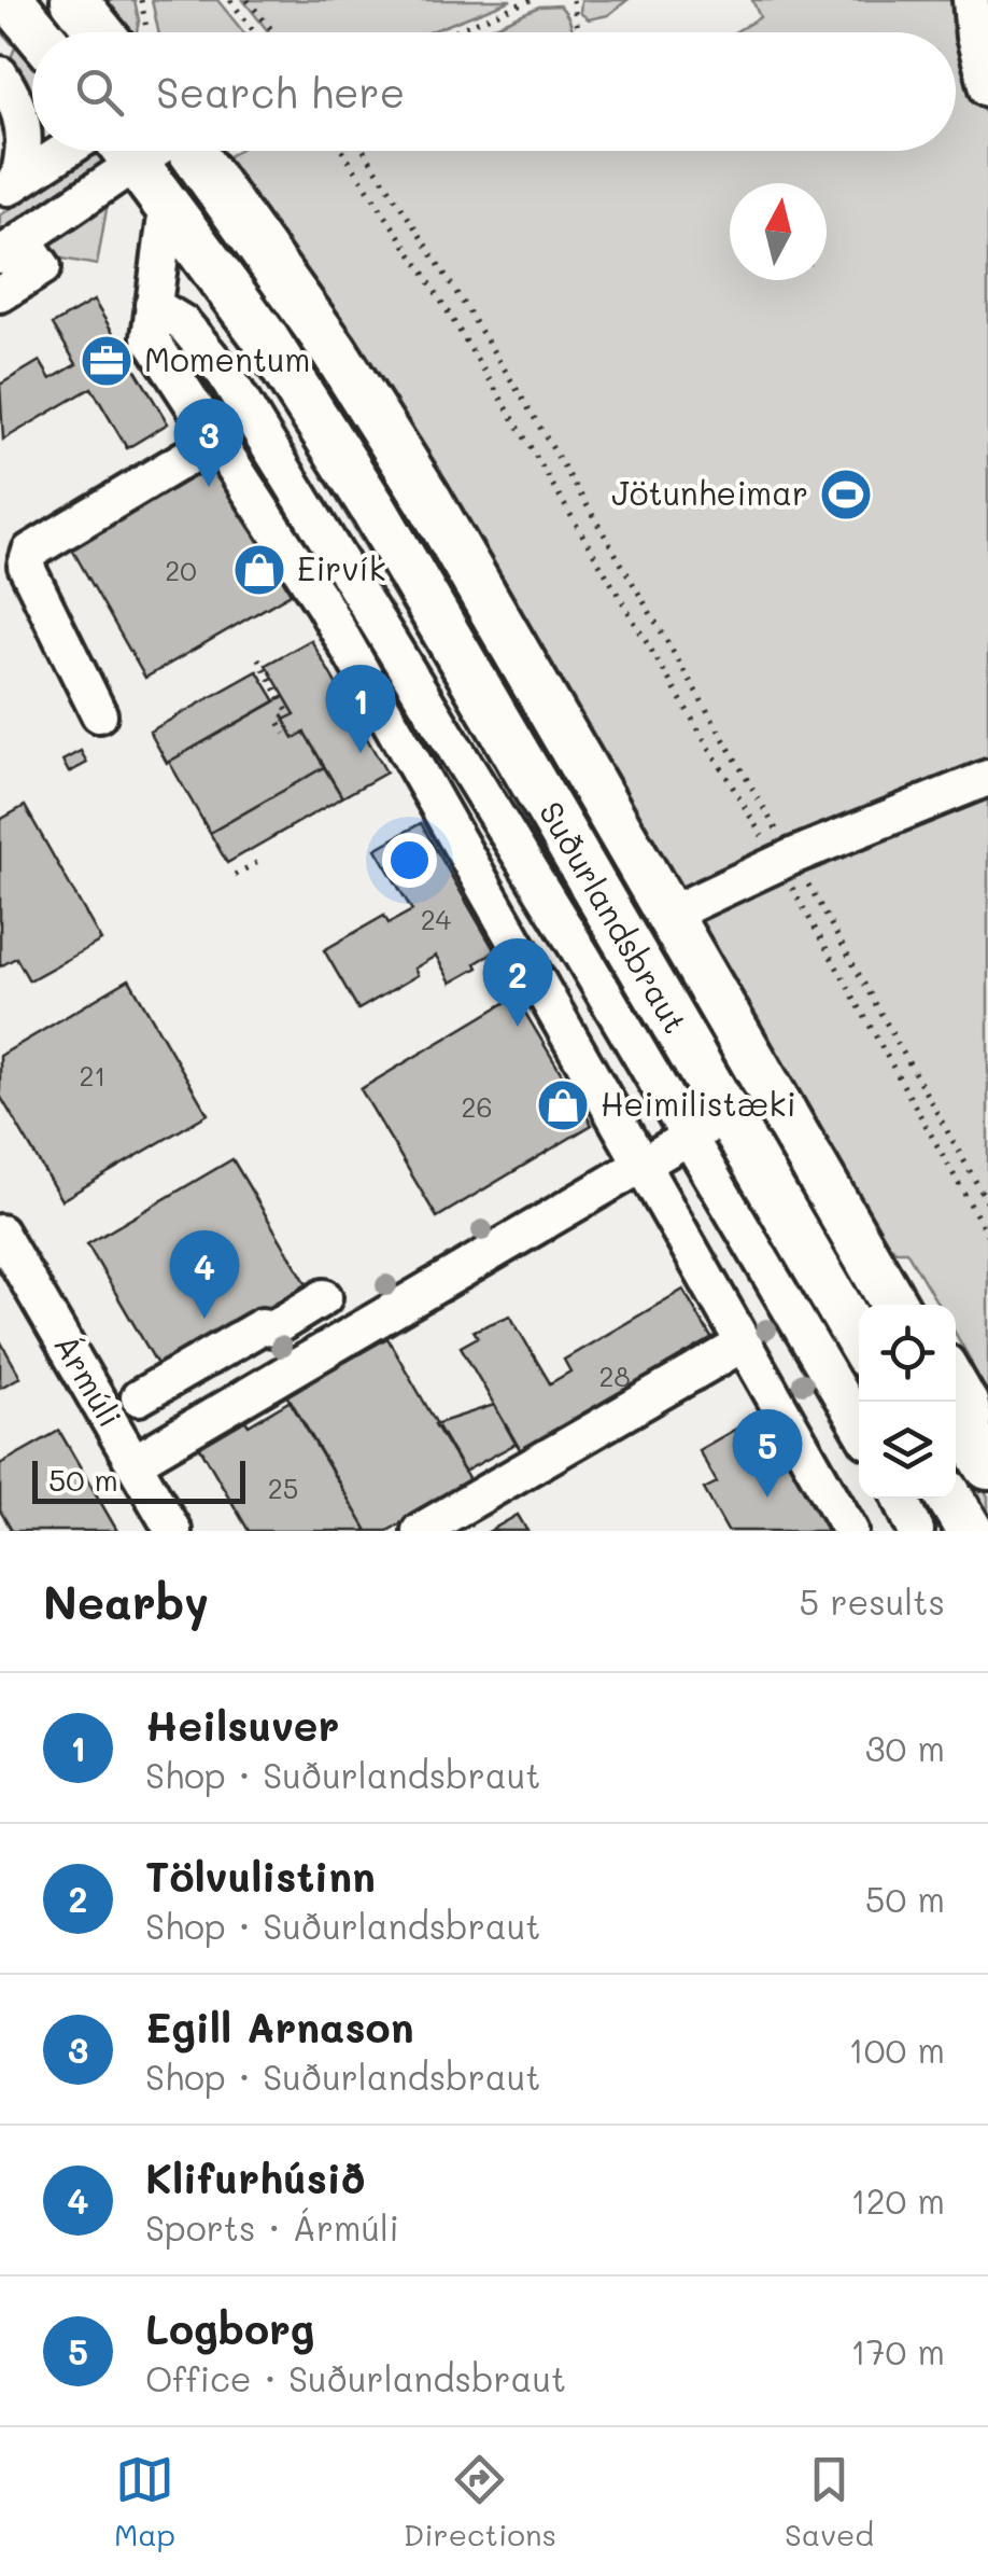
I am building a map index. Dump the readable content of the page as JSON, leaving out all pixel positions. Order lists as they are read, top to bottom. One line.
{"streets":{"main road":["Suðurlandsbraut"],"street":["Ármúli"]},"places":{"office":["Momentum"],"sports":["Jötunheimar"],"shop":["Eirvík","Heimilistæki"]},"house_numbers":["20","24","21","26","28","25"],"scale_bar":"50 m","north":"top","page":{"search":"Search here","pins":["3","1","2","4","5"],"scale":"50 m","heading":["Nearby","5 results"],"list":[{"mark":"1","name":"Heilsuver","note":"Shop · Suðurlandsbraut","value":"30 m"},{"mark":"2","name":"Tölvulistinn","note":"Shop · Suðurlandsbraut","value":"50 m"},{"mark":"3","name":"Egill Arnason","note":"Shop · Suðurlandsbraut","value":"100 m"},{"mark":"4","name":"Klifurhúsið","note":"Sports · Ármúli","value":"120 m"},{"mark":"5","name":"Logborg","note":"Office · Suðurlandsbraut","value":"170 m"}],"nav":["Map","Directions","Saved"]}}
